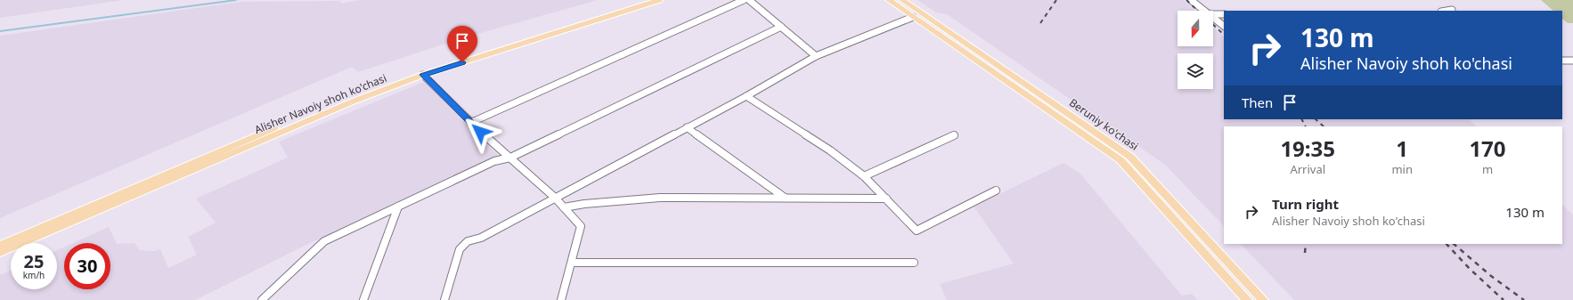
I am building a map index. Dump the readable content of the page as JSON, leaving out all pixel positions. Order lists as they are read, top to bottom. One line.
{"streets":{"main road":["Alisher Navoiy shoh ko'chasi","Beruniy ko'chasi"]},"north":"bottom","page":{"turn":["130 m","Alisher Navoiy shoh ko'chasi"],"then":"Then","eta":["19:35","Arrival","1","min","170","m"],"list":[{"name":"Turn right","note":"Alisher Navoiy shoh ko'chasi","value":"130 m"}],"speed":"25 km/h","limit":"30"}}
